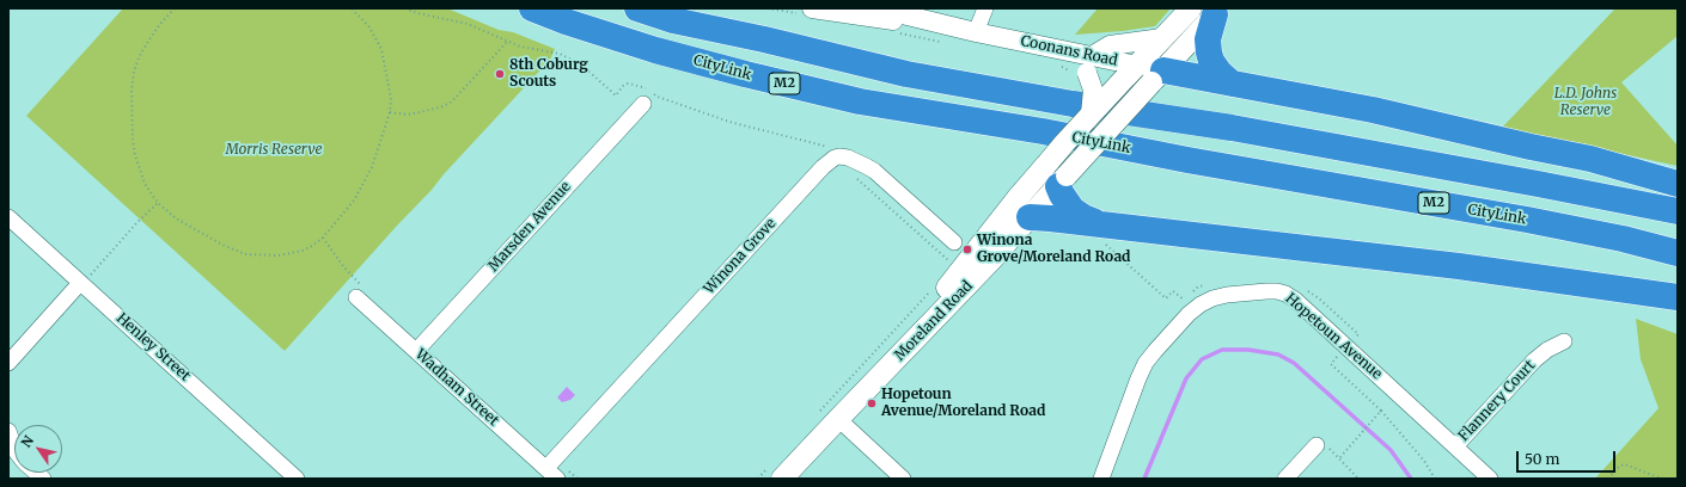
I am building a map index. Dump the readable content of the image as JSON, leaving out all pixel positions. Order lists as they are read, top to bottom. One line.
{"streets":{"highway":["CityLink","M2"],"main road":["Moreland Road"],"street":["Coonans Road","Marsden Avenue","Winona Grove","Hopetoun Avenue","Henley Street","Wadham Street","Flannery Court"]},"crossings":[["Coonans Road","Moreland Road"],["Marsden Avenue","Wadham Street"],["Winona Grove","Wadham Street"],["Hopetoun Avenue","Flannery Court"]],"parks":["L.D. Johns Reserve","Morris Reserve"],"places":["8th Coburg Scouts","Winona Grove/Moreland Road","Hopetoun Avenue/Moreland Road"],"scale_bar":"50 m","north":"top left"}
